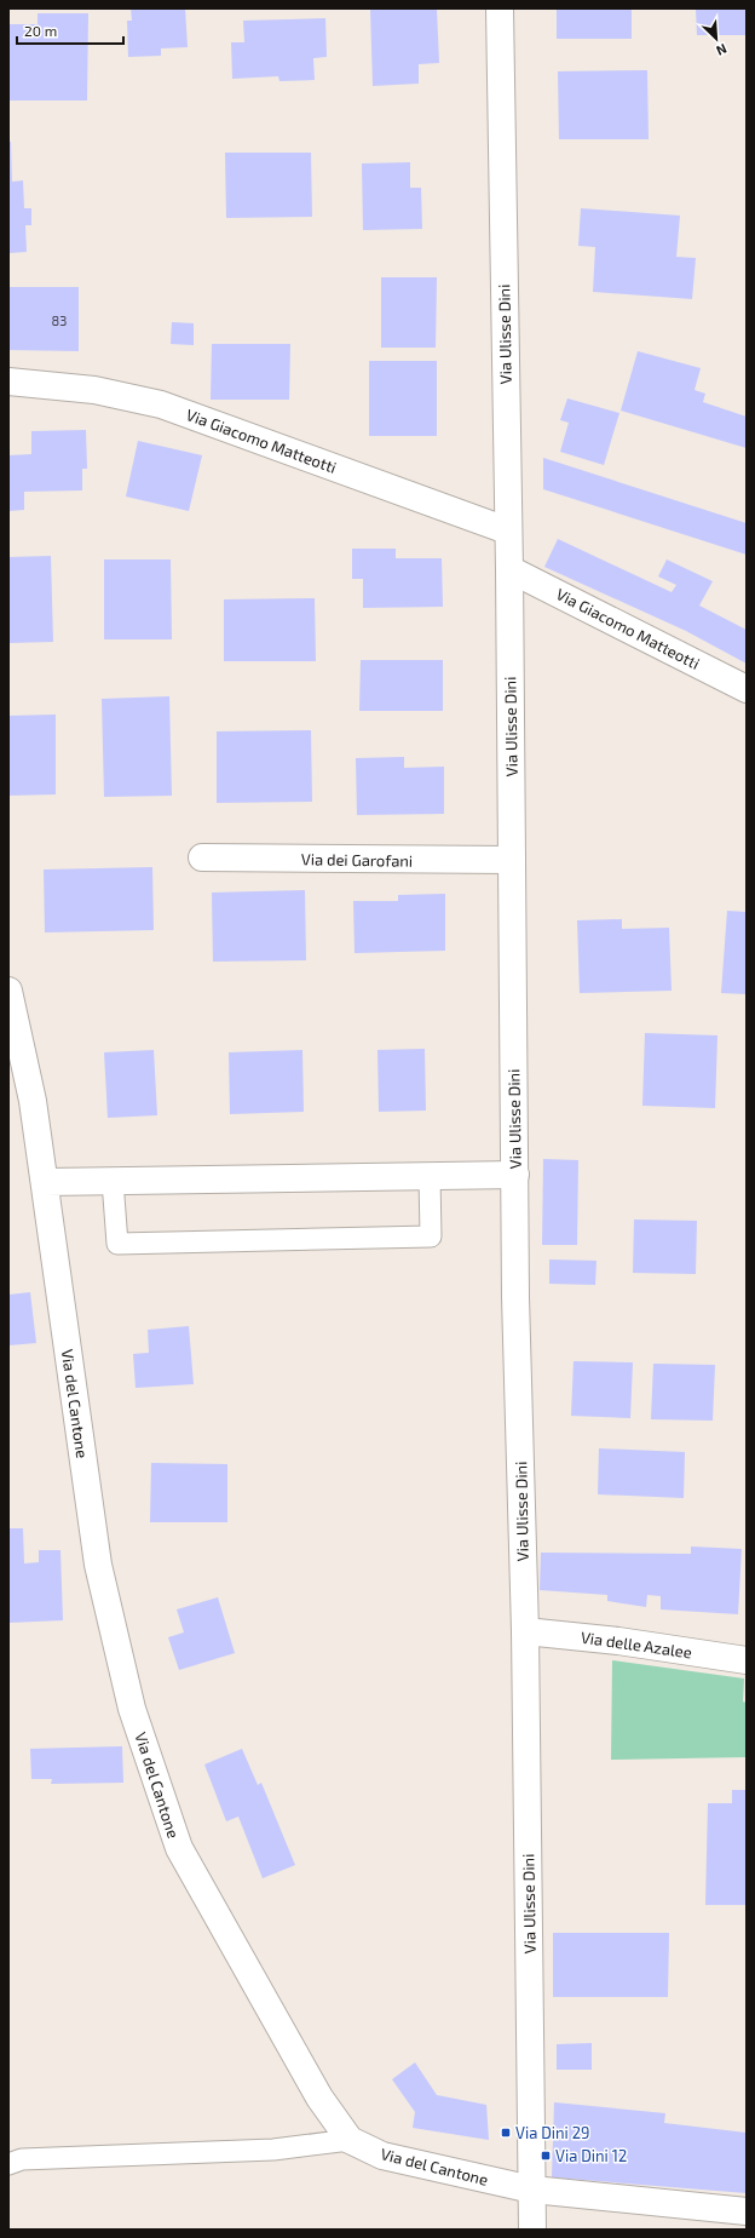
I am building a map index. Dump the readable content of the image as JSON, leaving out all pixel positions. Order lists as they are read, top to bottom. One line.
{"streets":{"street":["Via Ulisse Dini","Via Giacomo Matteotti","Via dei Garofani","Via del Cantone","Via delle Azalee"]},"crossings":[["Via Ulisse Dini","Via Giacomo Matteotti"],["Via Ulisse Dini","Via dei Garofani"],["Via Ulisse Dini","Via del Cantone"],["Via Ulisse Dini","Via delle Azalee"]],"places":{"transit":["Via Dini 29","Via Dini 12"]},"house_numbers":["83"],"scale_bar":"20 m","north":"bottom right"}
